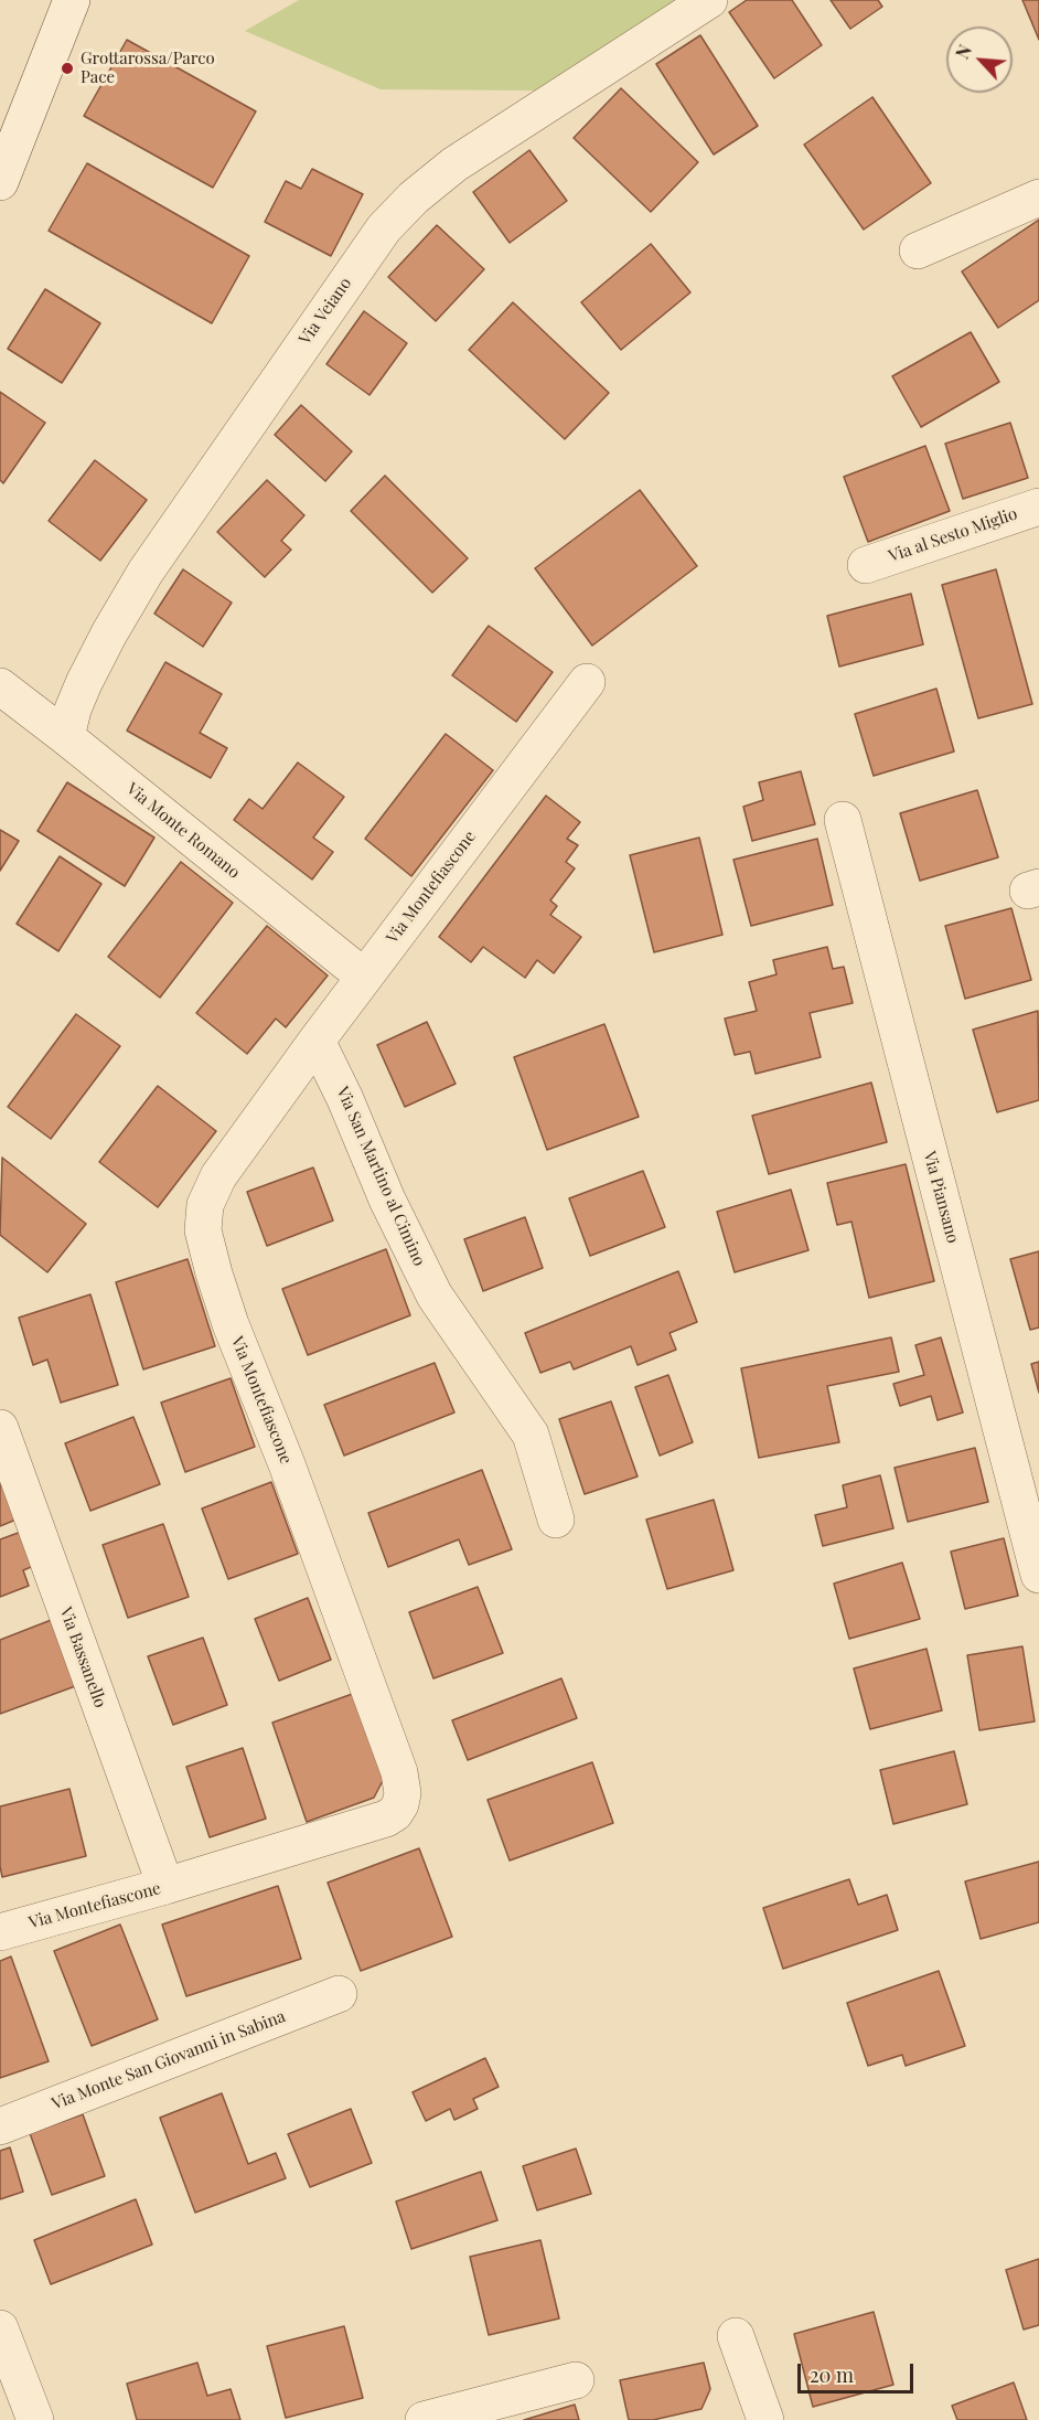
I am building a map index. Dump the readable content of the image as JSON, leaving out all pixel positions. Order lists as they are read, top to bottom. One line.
{"streets":{"street":["Via Veiano","Via al Sesto Miglio","Via Monte Romano","Via Montefiascone","Via San Martino al Cimino","Via Piansano","Via Bassanello","Via Monte San Giovanni in Sabina"]},"crossings":[["Via Veiano","Via Monte Romano"],["Via Monte Romano","Via Montefiascone"],["Via Montefiascone","Via San Martino al Cimino"],["Via Montefiascone","Via Bassanello"]],"places":["Grottarossa/Parco Pace"],"scale_bar":"20 m","north":"top left"}
